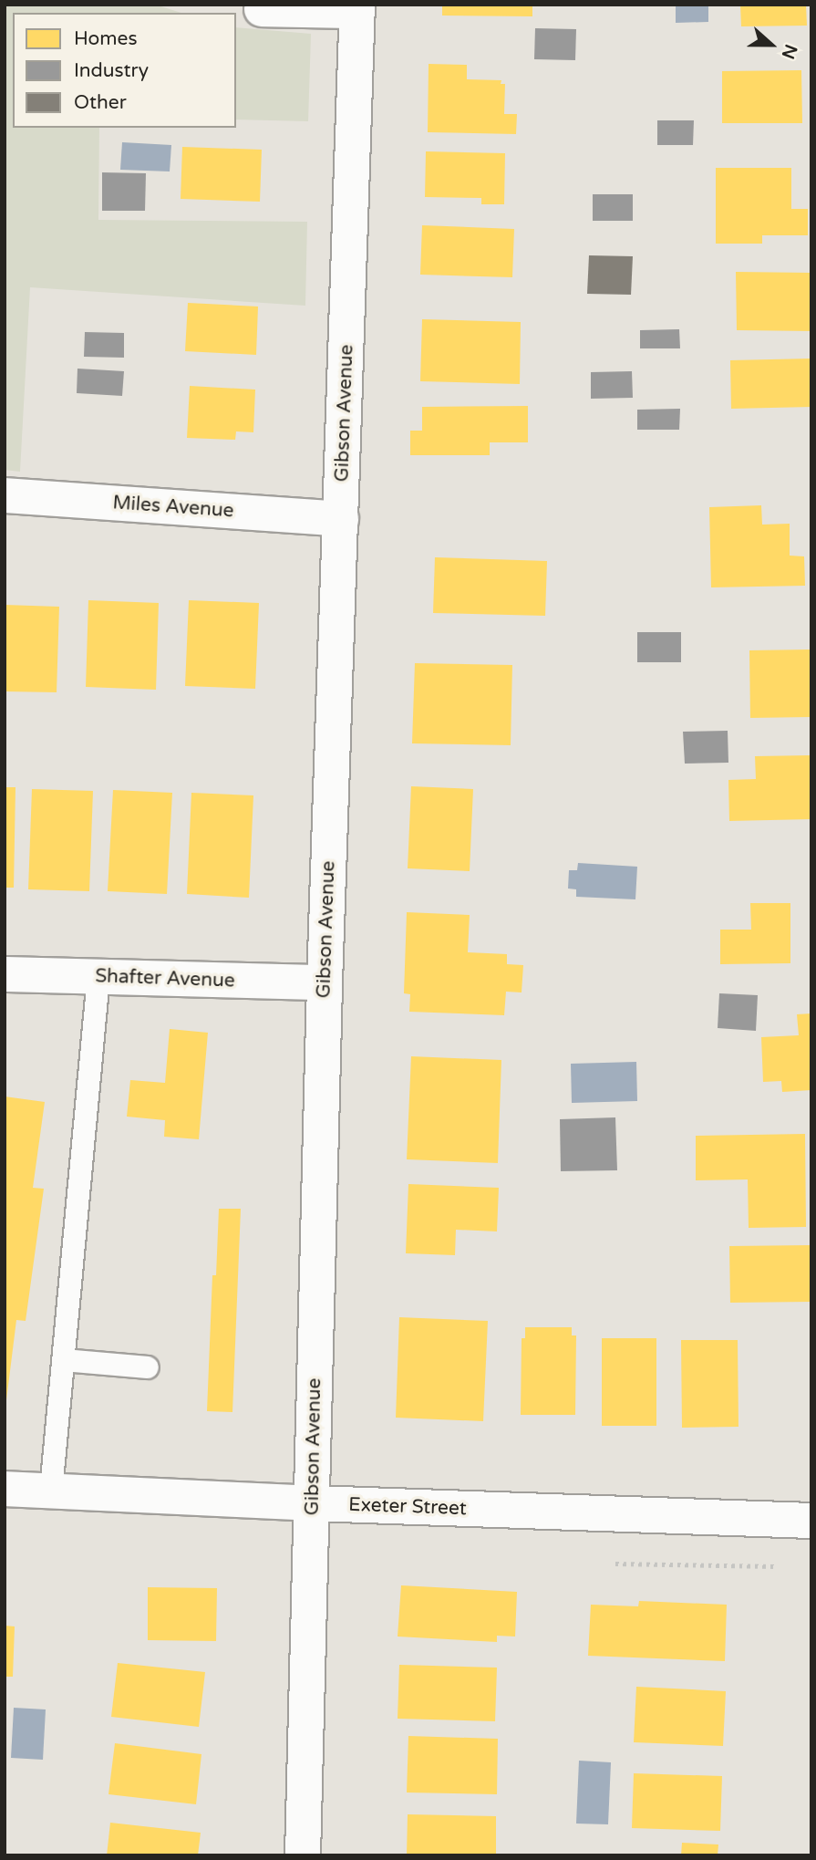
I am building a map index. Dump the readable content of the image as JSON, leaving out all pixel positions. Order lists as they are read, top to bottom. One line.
{"streets":{"street":["Gibson Avenue","Miles Avenue","Shafter Avenue","Exeter Street"]},"crossings":[["Gibson Avenue","Miles Avenue"],["Gibson Avenue","Shafter Avenue"],["Gibson Avenue","Exeter Street"]],"legend":["Homes","Industry","Other"],"north":"right"}
